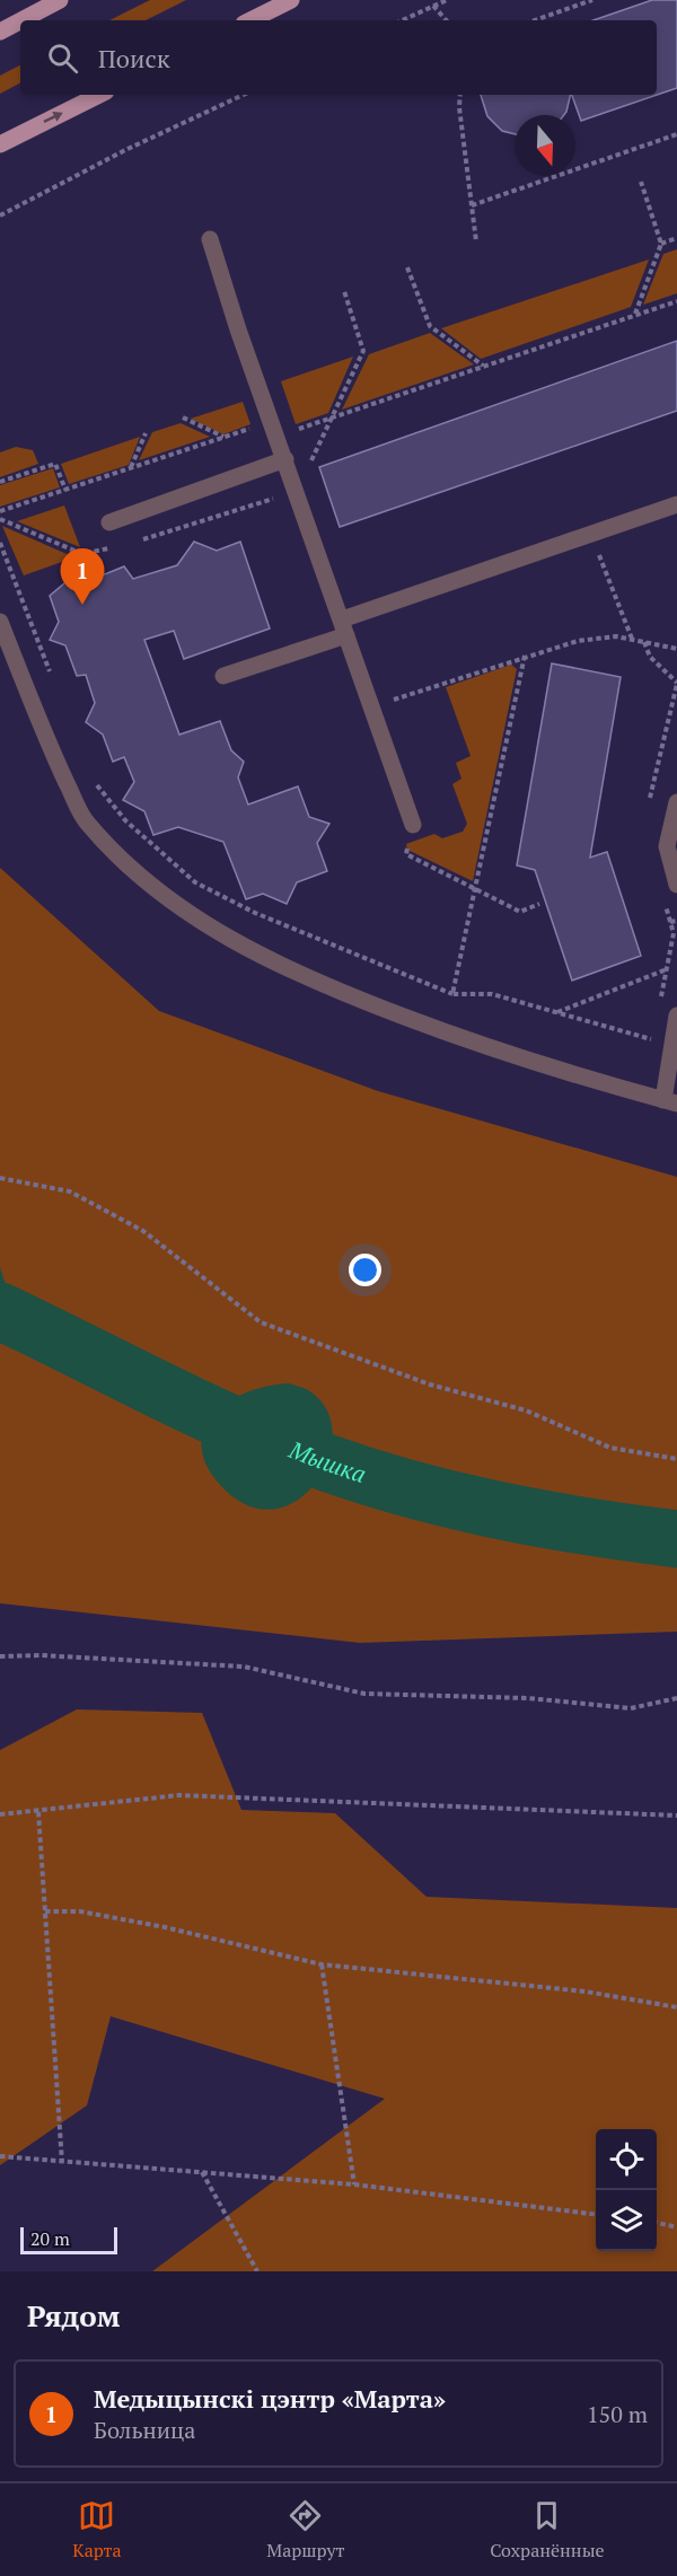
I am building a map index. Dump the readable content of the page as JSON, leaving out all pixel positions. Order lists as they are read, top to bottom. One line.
{"water":["Мышка"],"scale_bar":"20 m","north":"bottom","page":{"search":"Поиск","pins":"1","scale":"20 m","heading":"Рядом","list":[{"mark":"1","name":"Медыцынскі цэнтр «Марта»","note":"Больница","value":"150 m"}],"nav":["Карта","Маршрут","Сохранённые"]}}
